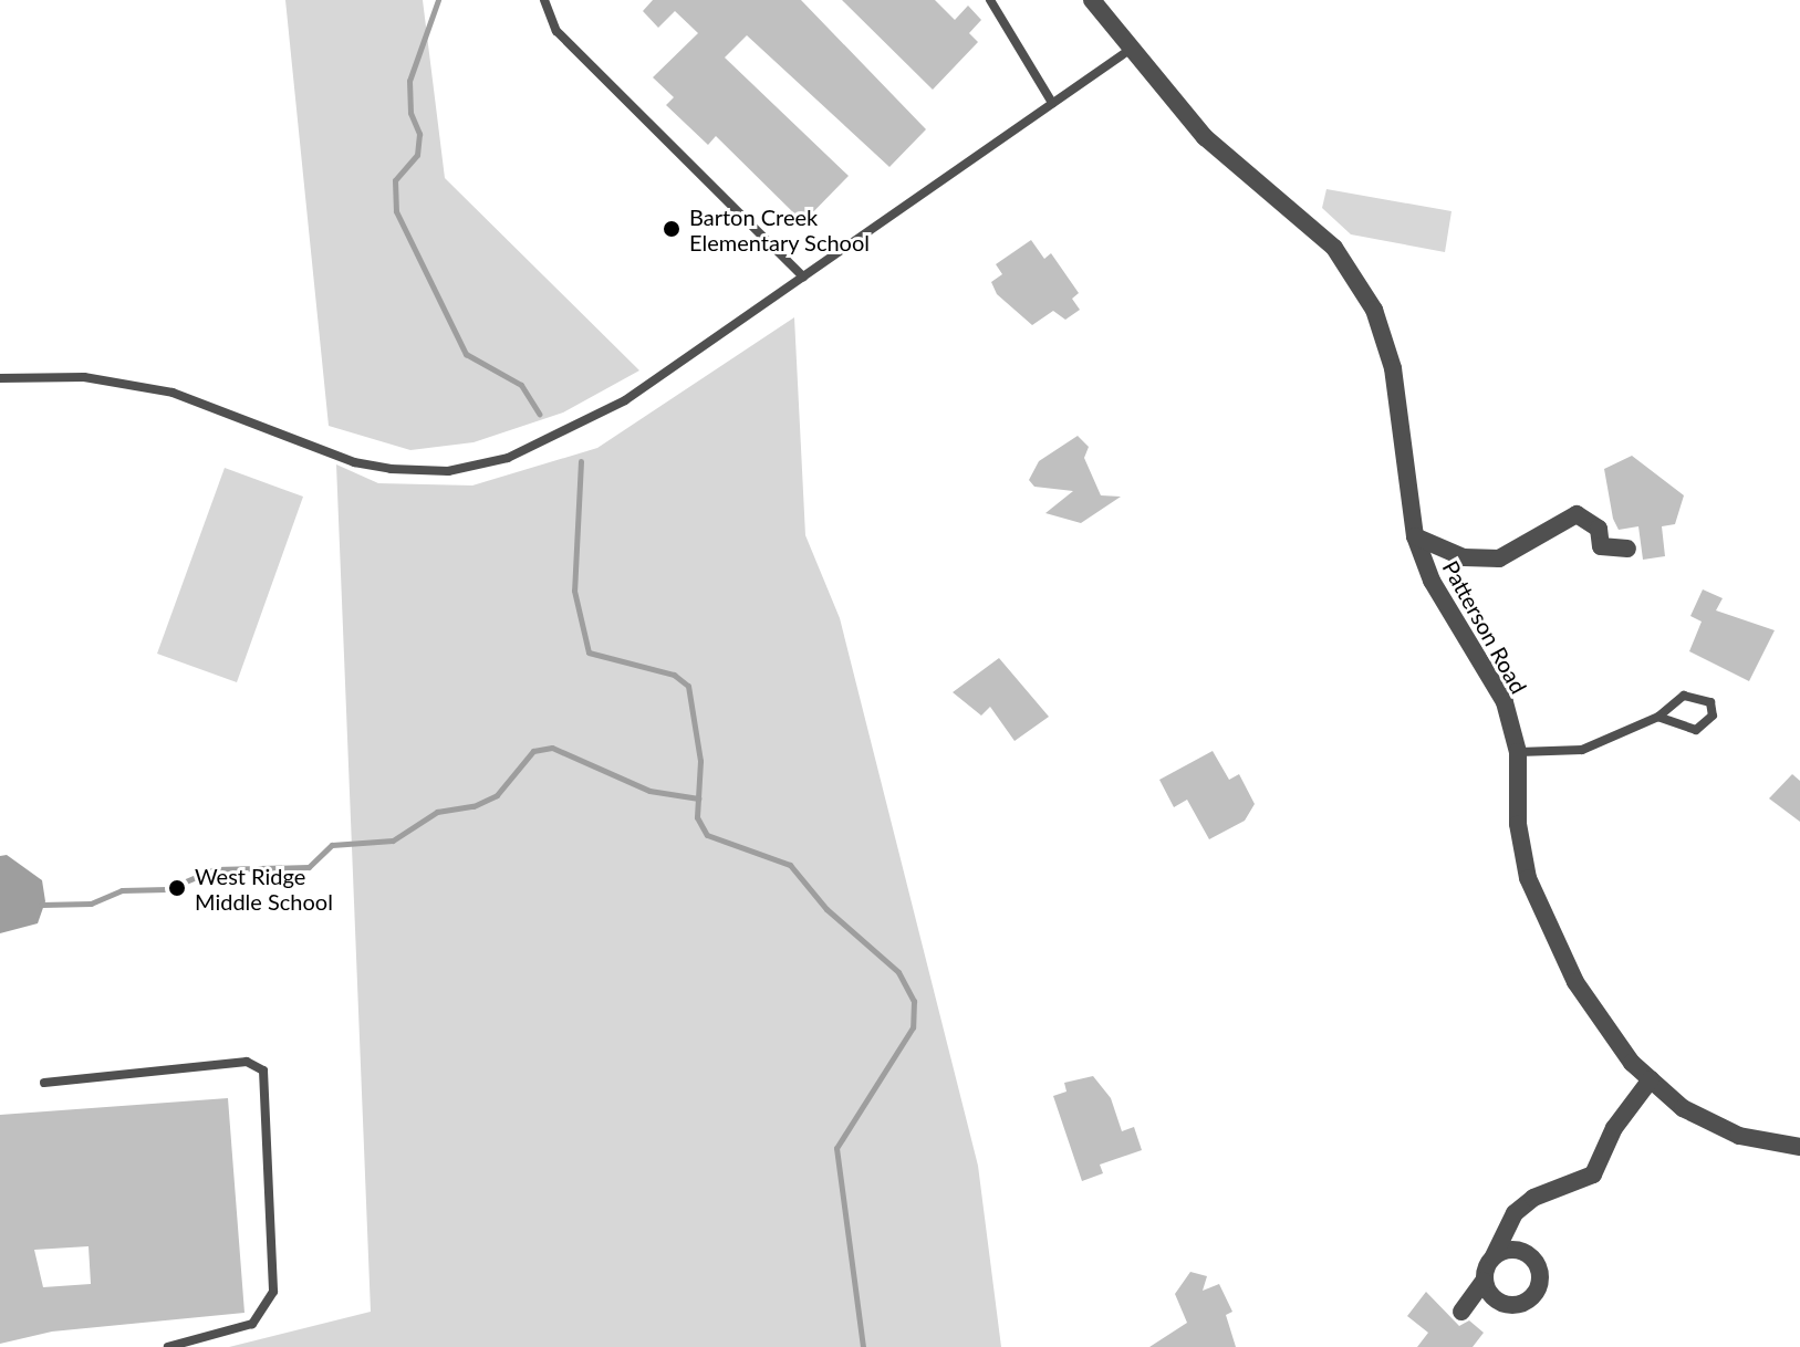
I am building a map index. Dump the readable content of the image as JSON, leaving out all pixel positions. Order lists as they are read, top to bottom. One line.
{"streets":{"street":["Patterson Road"]},"places":["Barton Creek Elementary School","West Ridge Middle School"]}
